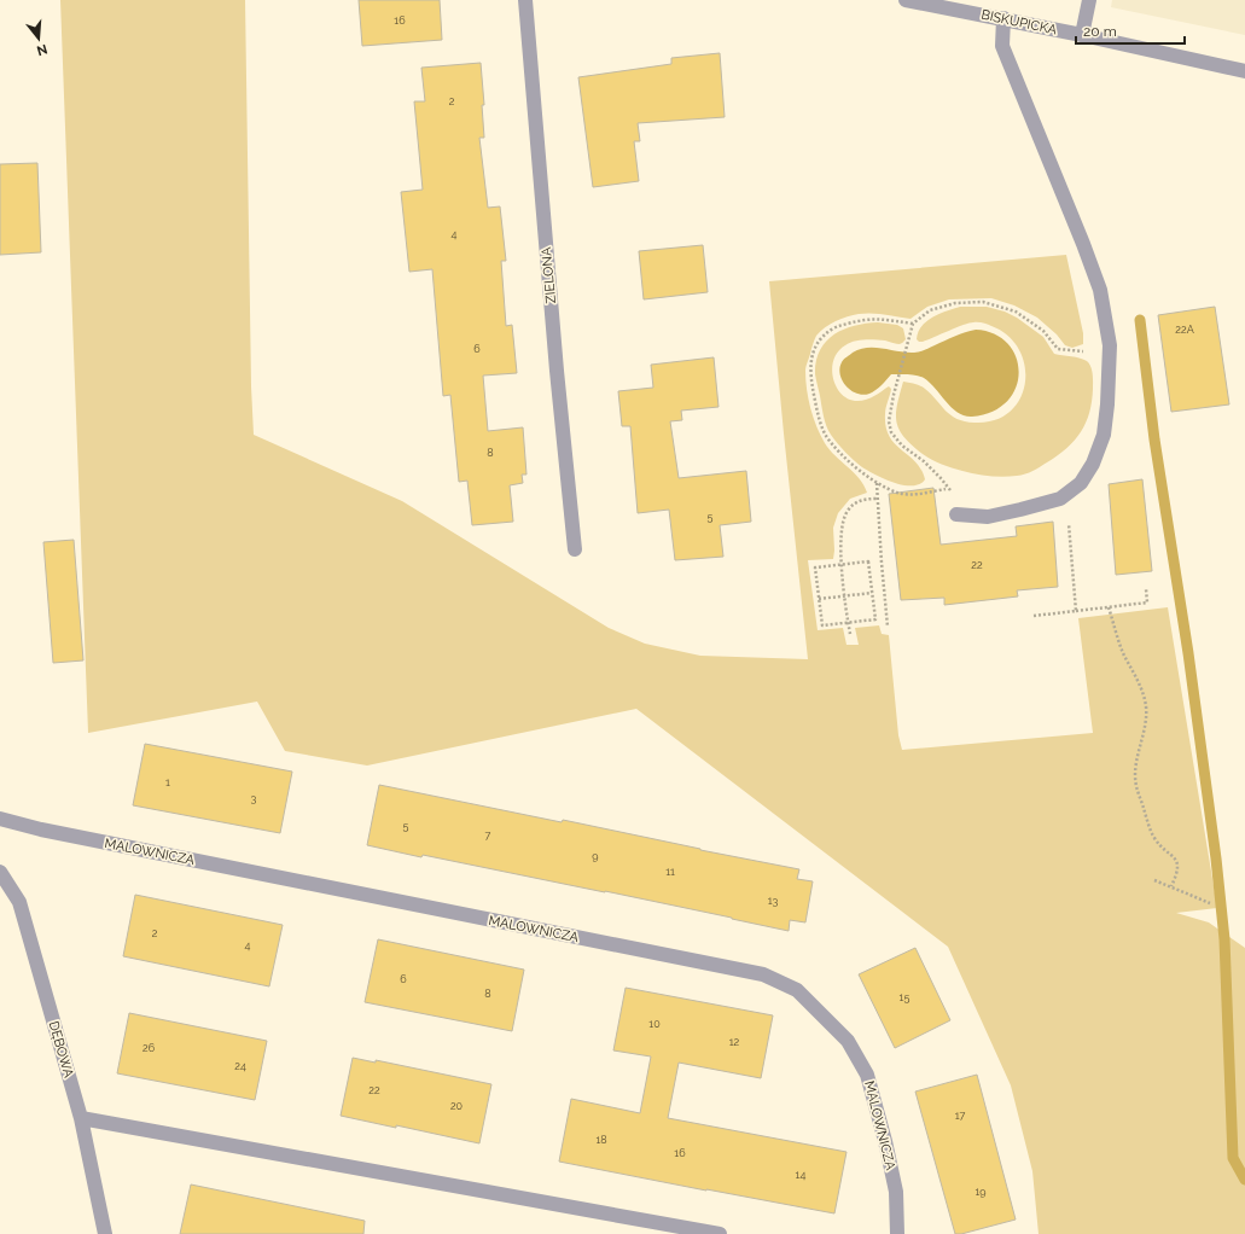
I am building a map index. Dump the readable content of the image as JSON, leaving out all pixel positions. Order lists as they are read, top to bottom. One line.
{"streets":{"street":["BISKUPICKA","ZIELONA","MALOWNICZA","DĘBOWA"]},"house_numbers":["16","2","4","22A","6","8","5","22","1","3","5","7","9","11","13","2","4","6","8","15","10","12","26","24","22","20","17","18","16","14","19"],"scale_bar":"20 m","north":"bottom"}
